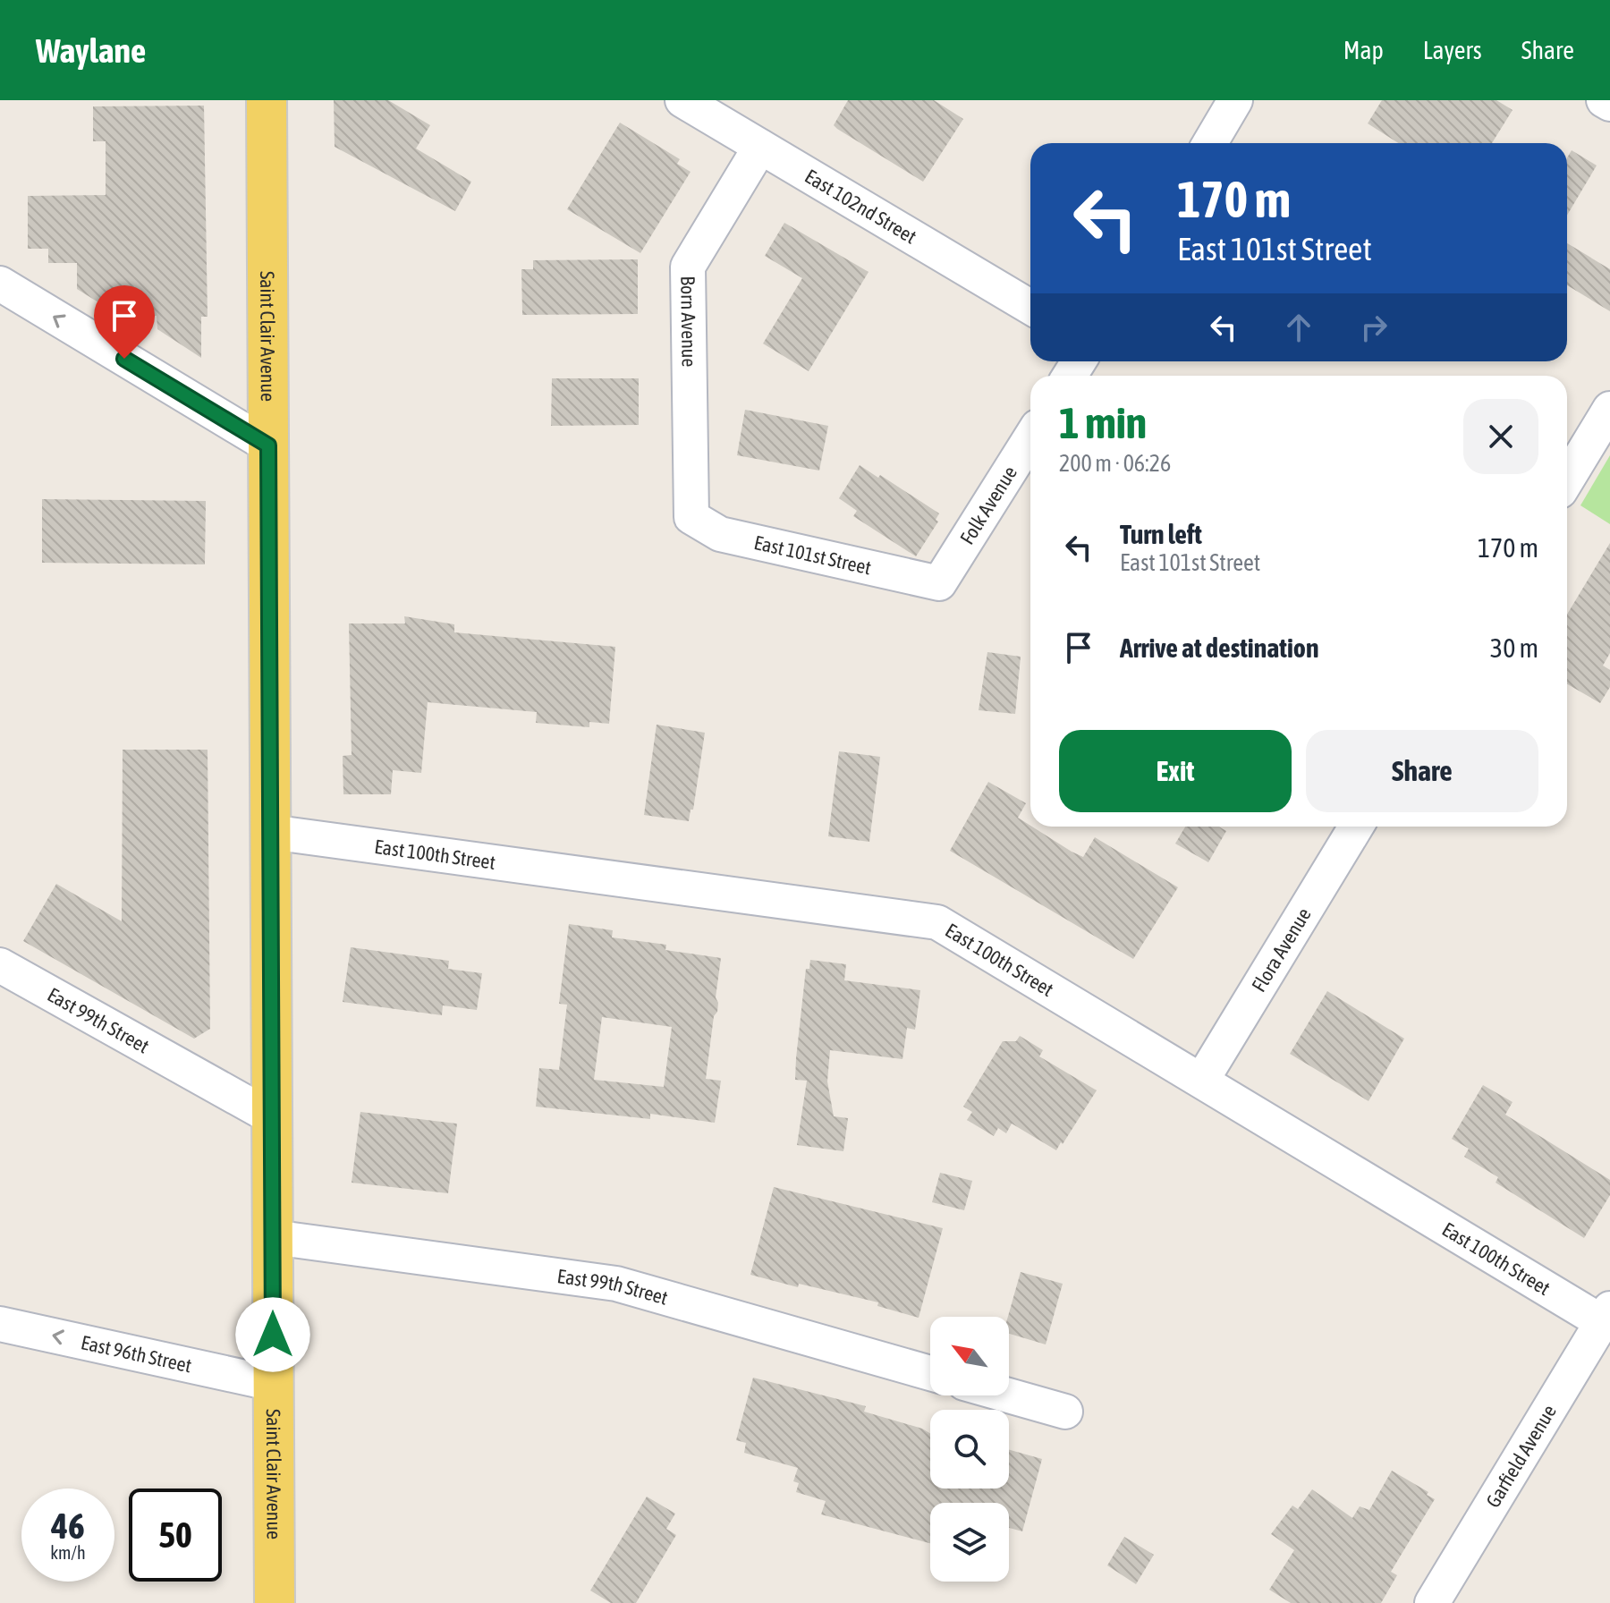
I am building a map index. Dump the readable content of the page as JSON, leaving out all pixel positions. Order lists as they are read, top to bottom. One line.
{"streets":{"main road":["Saint Clair Avenue"],"street":["East 102nd Street","Born Avenue","Folk Avenue","East 101st Street","East 100th Street","Flora Avenue","East 99th Street","East 96th Street","Garfield Avenue"]},"crossings":[["East 102nd Street","Born Avenue"],["Born Avenue","East 101st Street"],["Saint Clair Avenue","East 100th Street"],["Saint Clair Avenue","East 99th Street"],["Saint Clair Avenue","East 96th Street"],["Folk Avenue","East 101st Street"],["East 100th Street","Flora Avenue"],["East 100th Street","Garfield Avenue"]],"one_way":["East 96th Street"],"north":"top left","page":{"header":"Waylane","nav":["Map","Layers","Share"],"turn":["170 m","East 101st Street"],"heading":["1 min","200 m · 06:26"],"list":[{"name":"Turn left","note":"East 101st Street","value":"170 m"},{"name":"Arrive at destination","value":"30 m"}],"buttons":["Exit","Share"],"speed":"46 km/h","limit":"50"}}
